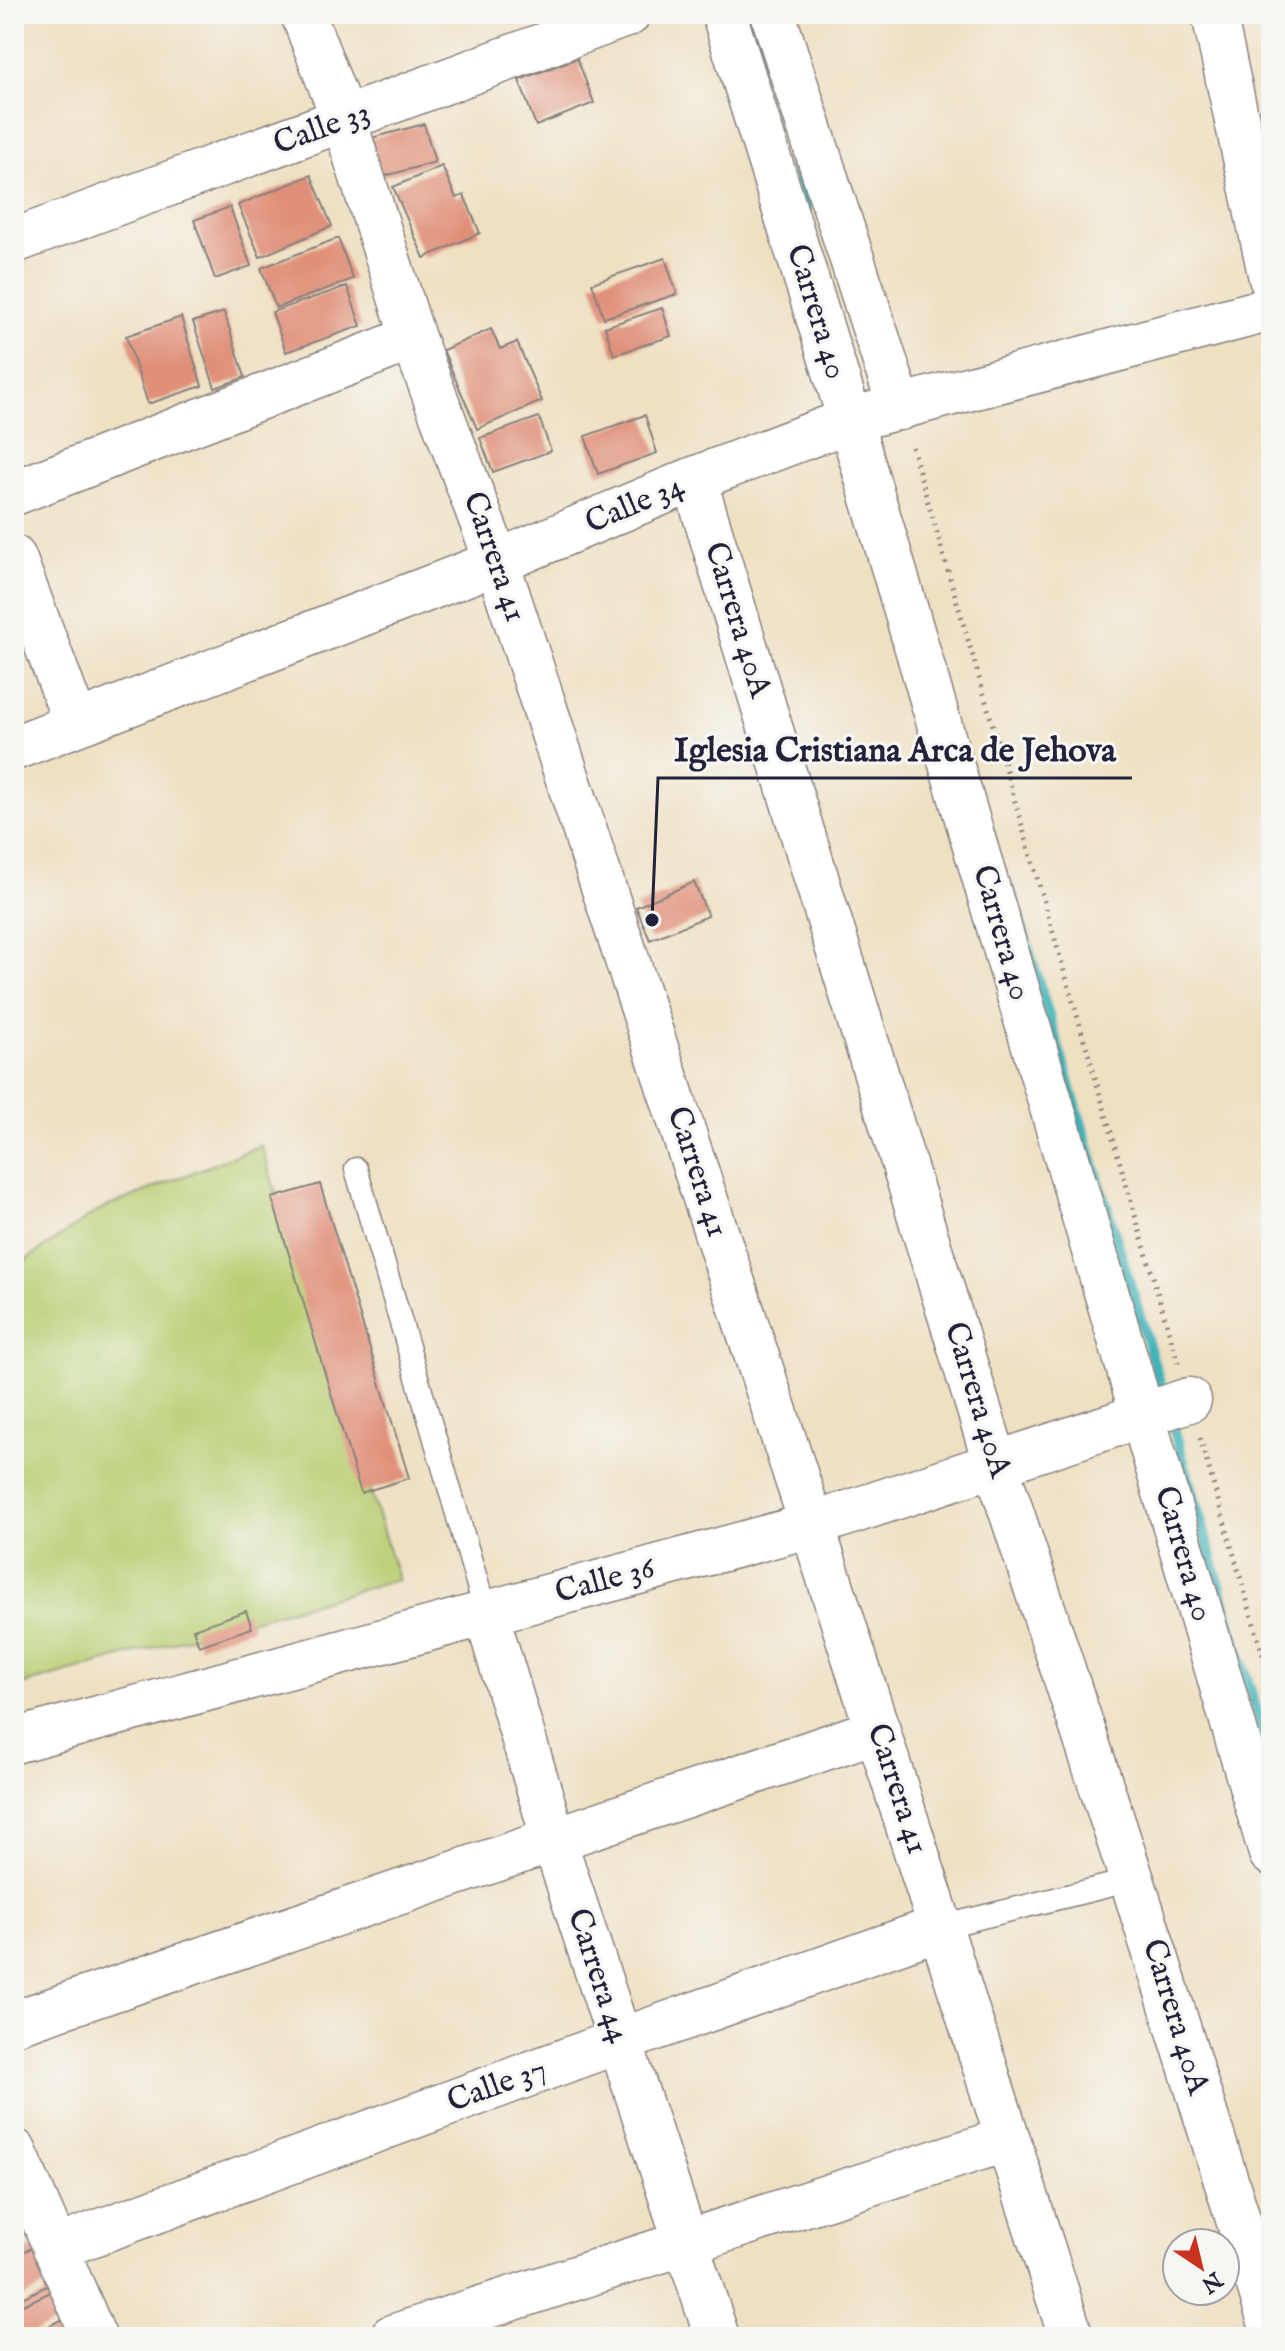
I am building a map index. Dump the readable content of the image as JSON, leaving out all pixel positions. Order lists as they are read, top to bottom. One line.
{"streets":{"street":["Calle 33","Carrera 40","Calle 34","Carrera 41","Carrera 40A","Calle 36","Carrera 44","Calle 37"]},"crossings":[["Calle 33","Carrera 41"],["Carrera 40","Calle 34"],["Carrera 40","Calle 36"],["Calle 34","Carrera 41"],["Calle 34","Carrera 40A"],["Carrera 41","Calle 36"],["Carrera 41","Calle 37"],["Carrera 40A","Calle 36"],["Calle 36","Carrera 44"],["Carrera 44","Calle 37"]],"places":["Iglesia Cristiana Arca de Jehova"],"north":"bottom right"}
